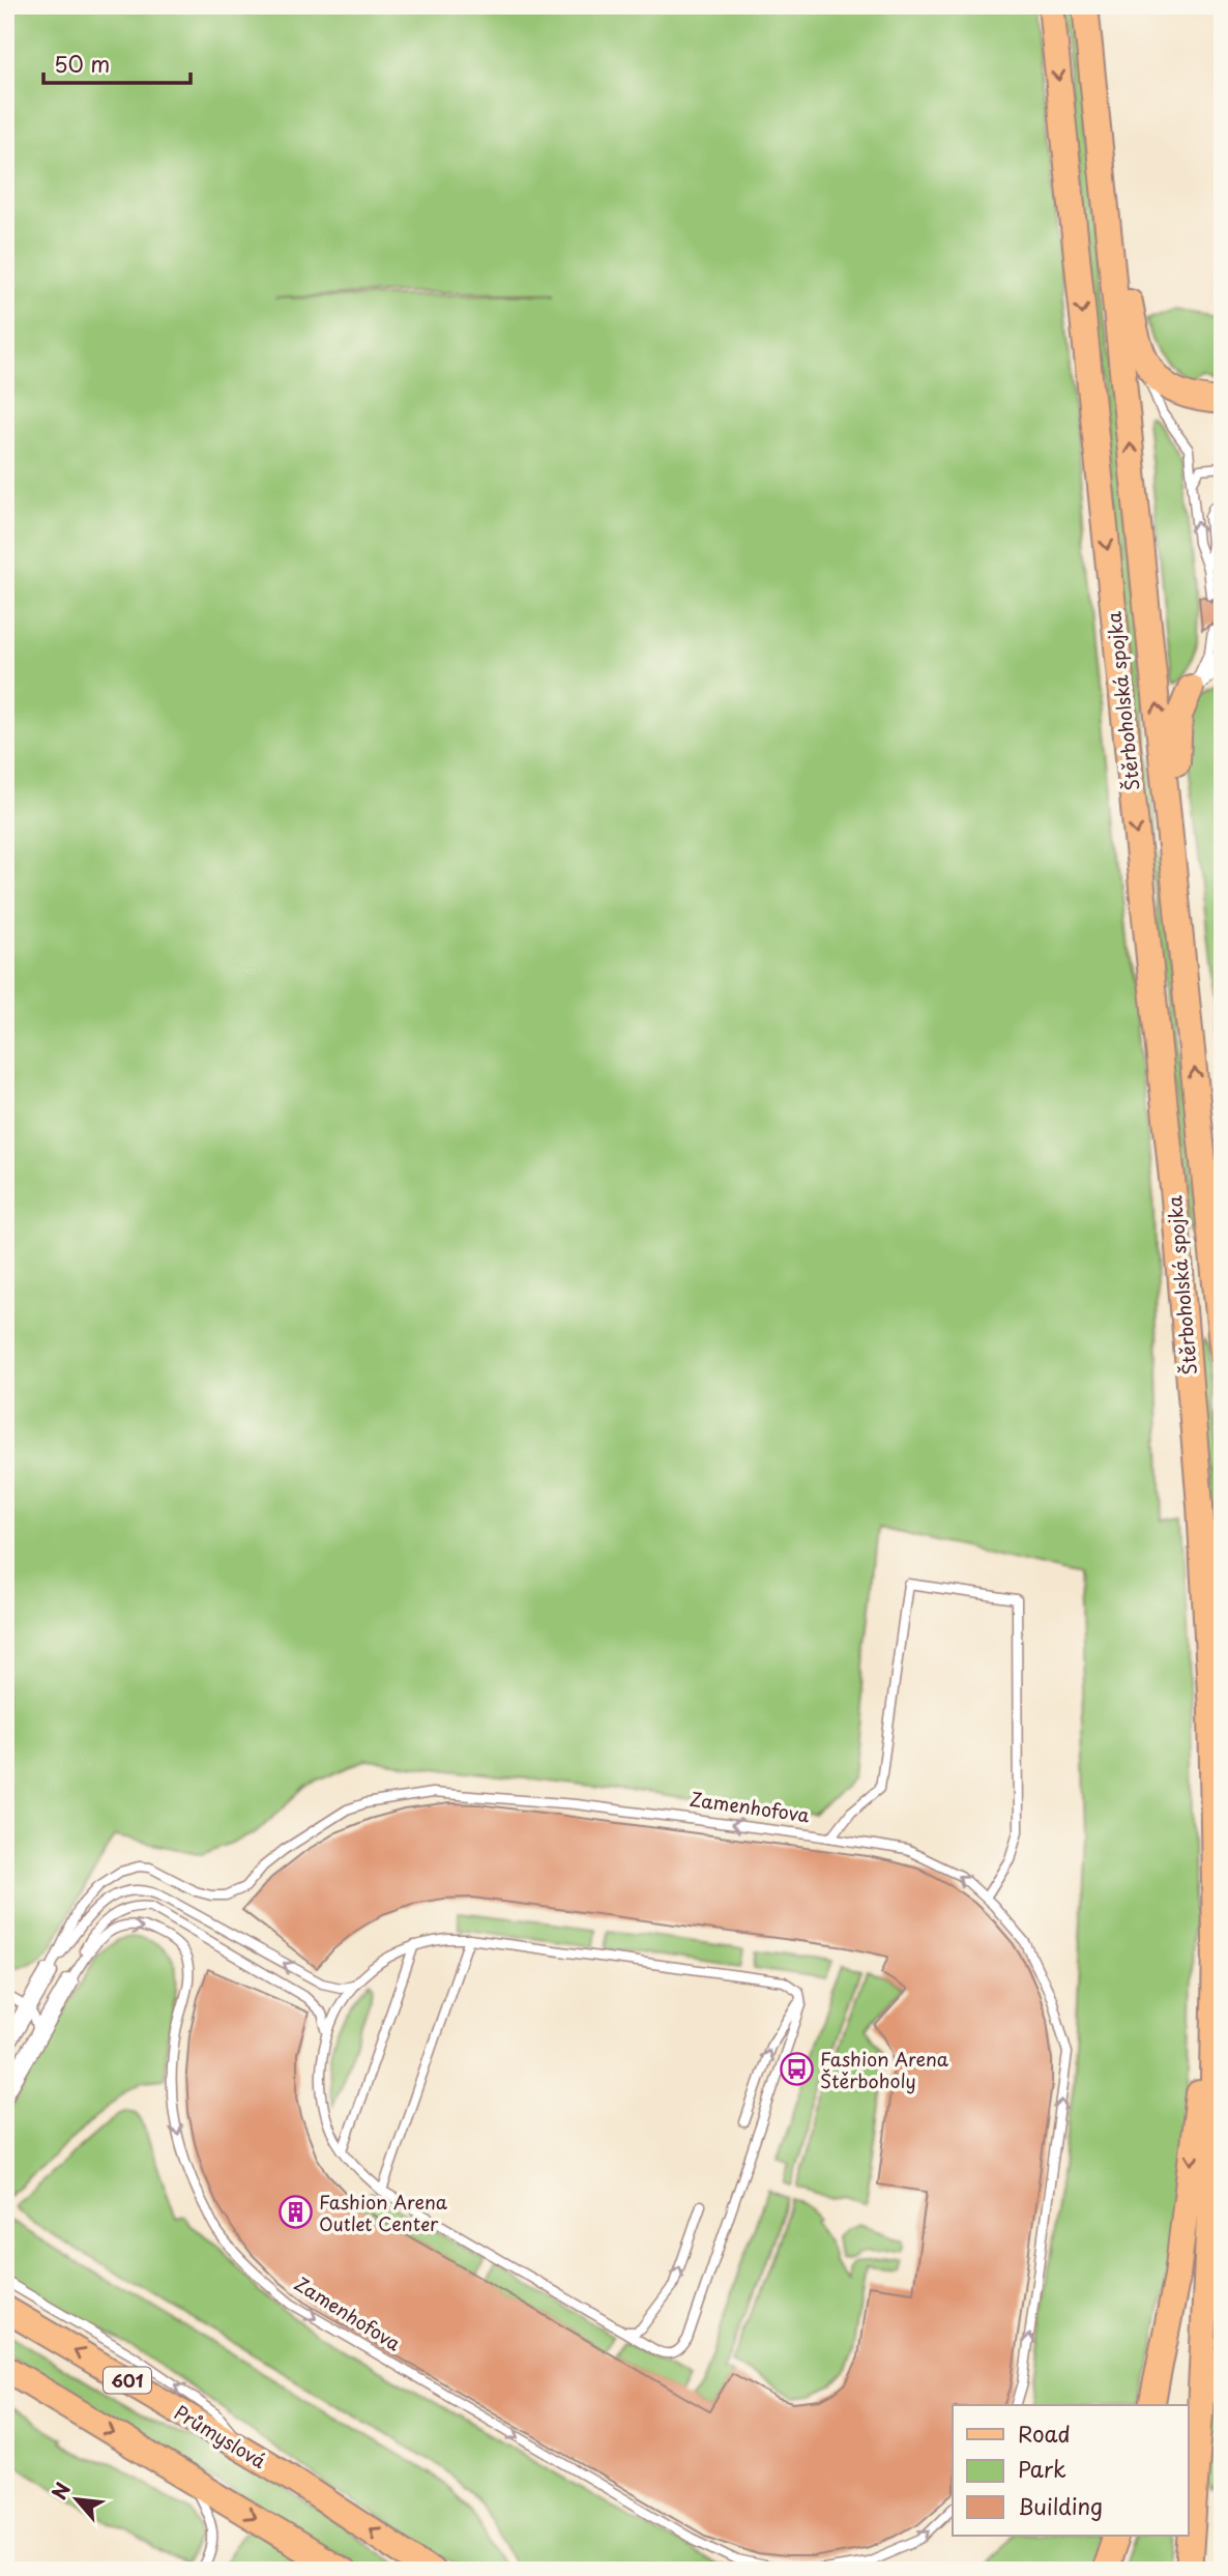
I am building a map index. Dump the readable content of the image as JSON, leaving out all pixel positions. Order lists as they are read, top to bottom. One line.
{"streets":{"main road":["Štěrboholská spojka","601","Průmyslová"],"street":["Zamenhofova"]},"places":{"bus stop":["Fashion Arena Štěrboholy"],"building":["Fashion Arena Outlet Center"]},"legend":["Road","Park","Building"],"scale_bar":"50 m","north":"top left"}
